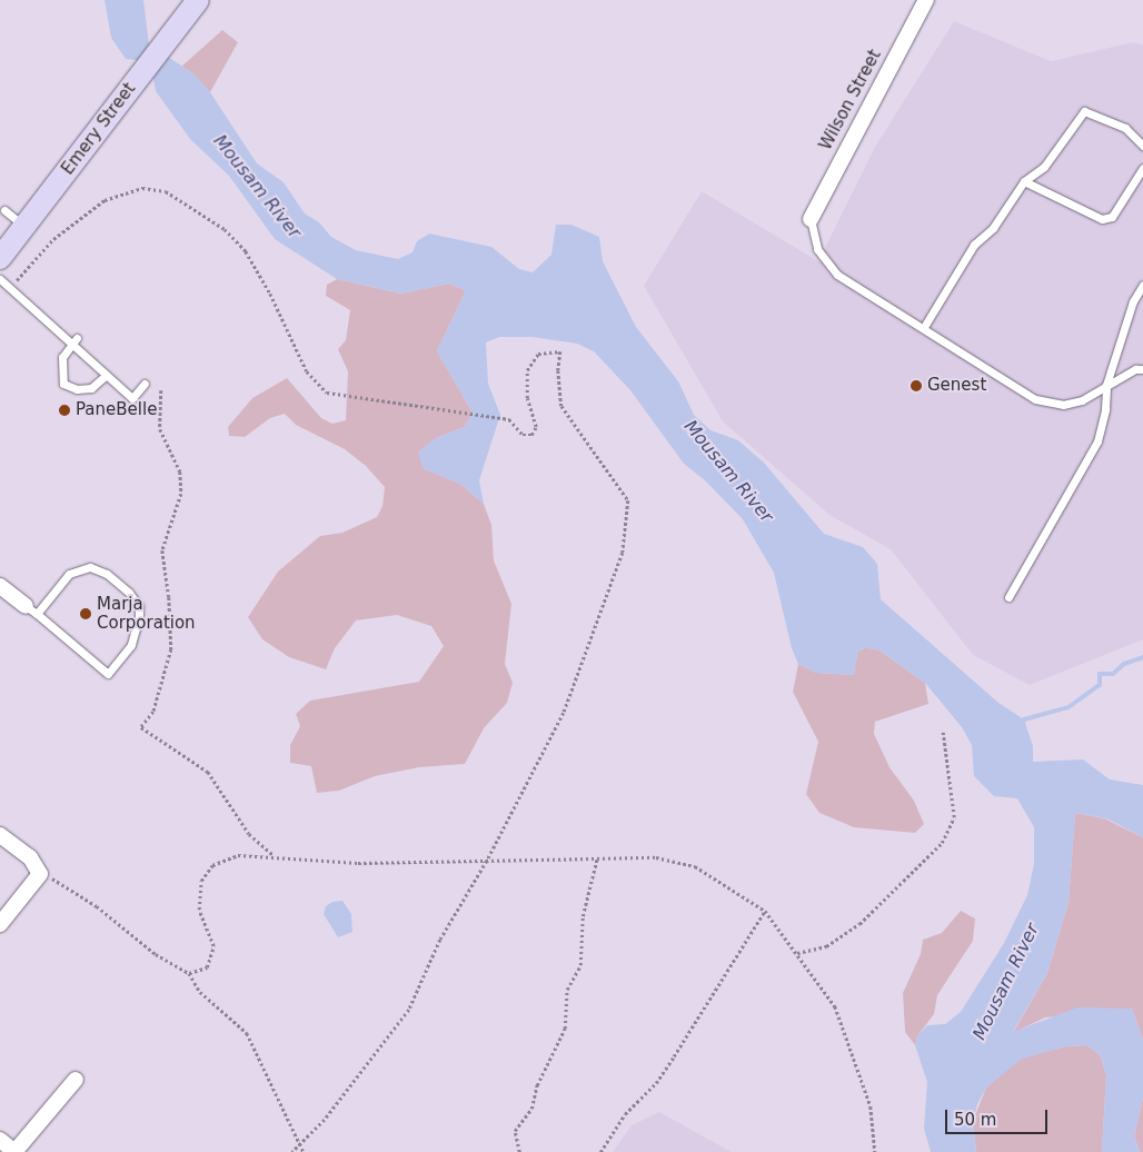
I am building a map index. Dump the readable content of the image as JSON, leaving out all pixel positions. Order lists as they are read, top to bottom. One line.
{"streets":{"street":["Wilson Street","Emery Street"]},"water":["Mousam River"],"places":["Genest","PaneBelle","Marja Corporation"],"scale_bar":"50 m"}
